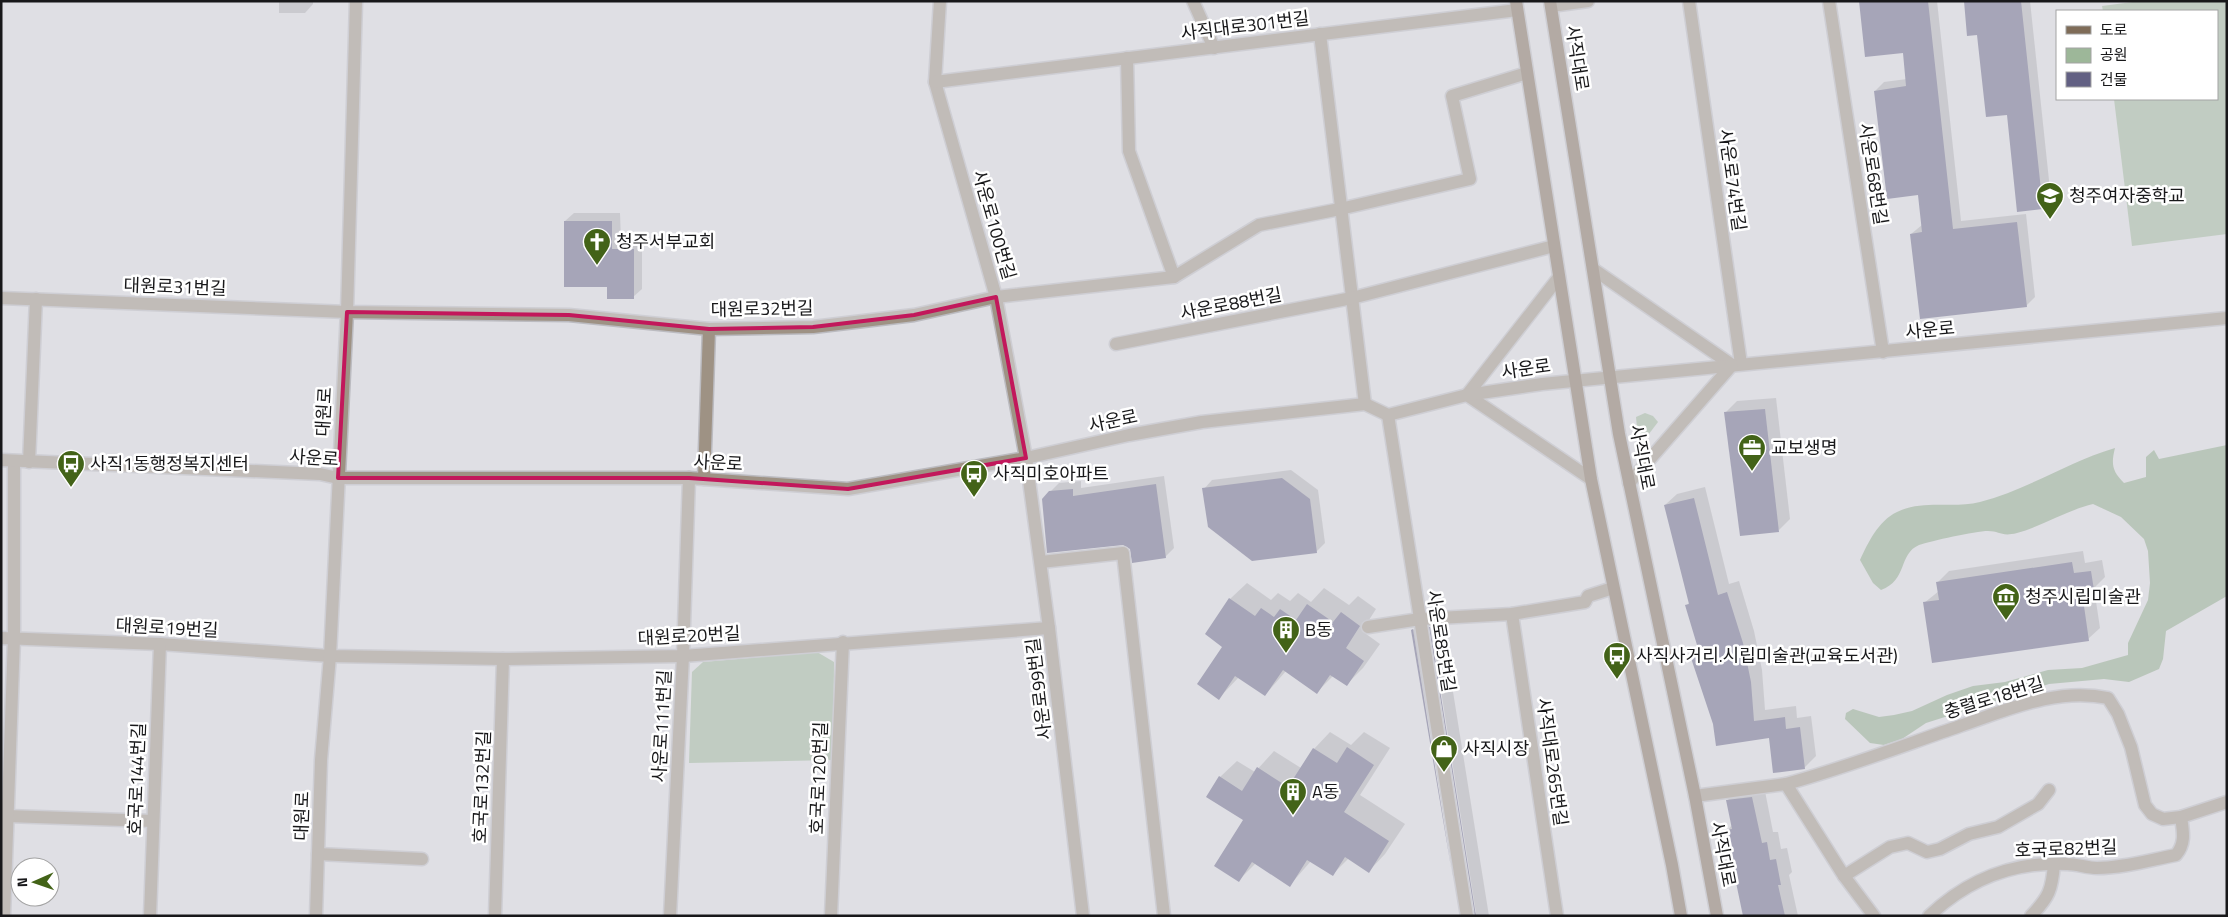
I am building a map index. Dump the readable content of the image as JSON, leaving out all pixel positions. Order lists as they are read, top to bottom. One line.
{"streets":{"main road":["사직대로"],"street":["사직대로301번길","사운로68번길","사운로74번길","사운로100번길","대원로31번길","사운로88번길","대원로32번길","사운로","대원로","대원로19번길","대원로20번길","사운로85번길","사운로99번길","충렬로18번길","사운로111번길","사직대로265번길","호국로120번길","호국로144번길","호국로132번길","호국로82번길"]},"crossings":[["사직대로301번길","사운로100번길"],["사직대로","사운로"],["사직대로","충렬로18번길"],["사운로68번길","사운로"],["사운로74번길","사운로"],["사운로100번길","대원로32번길"],["사운로100번길","사운로"],["사운로100번길","사운로99번길"],["대원로31번길","대원로32번길"],["대원로31번길","대원로"],["대원로32번길","대원로"],["사운로","대원로"],["사운로","사운로85번길"],["사운로","사운로99번길"],["사운로","사운로111번길"],["대원로","대원로19번길"],["대원로","대원로20번길"],["대원로19번길","대원로20번길"],["대원로19번길","호국로144번길"],["대원로20번길","사운로99번길"],["대원로20번길","사운로111번길"],["대원로20번길","호국로120번길"],["대원로20번길","호국로132번길"],["충렬로18번길","호국로82번길"]],"places":{"school or university":["청주여자중학교"],"church":["청주서부교회"],"office":["교보생명"],"bus stop":["사직1동행정복지센터","사직미호아파트","사직사거리.시립미술관(교육도서관)"],"museum":["청주시립미술관"],"building":["B동","A동"],"shop":["사직시장"]},"legend":["도로","공원","건물"],"north":"left"}
